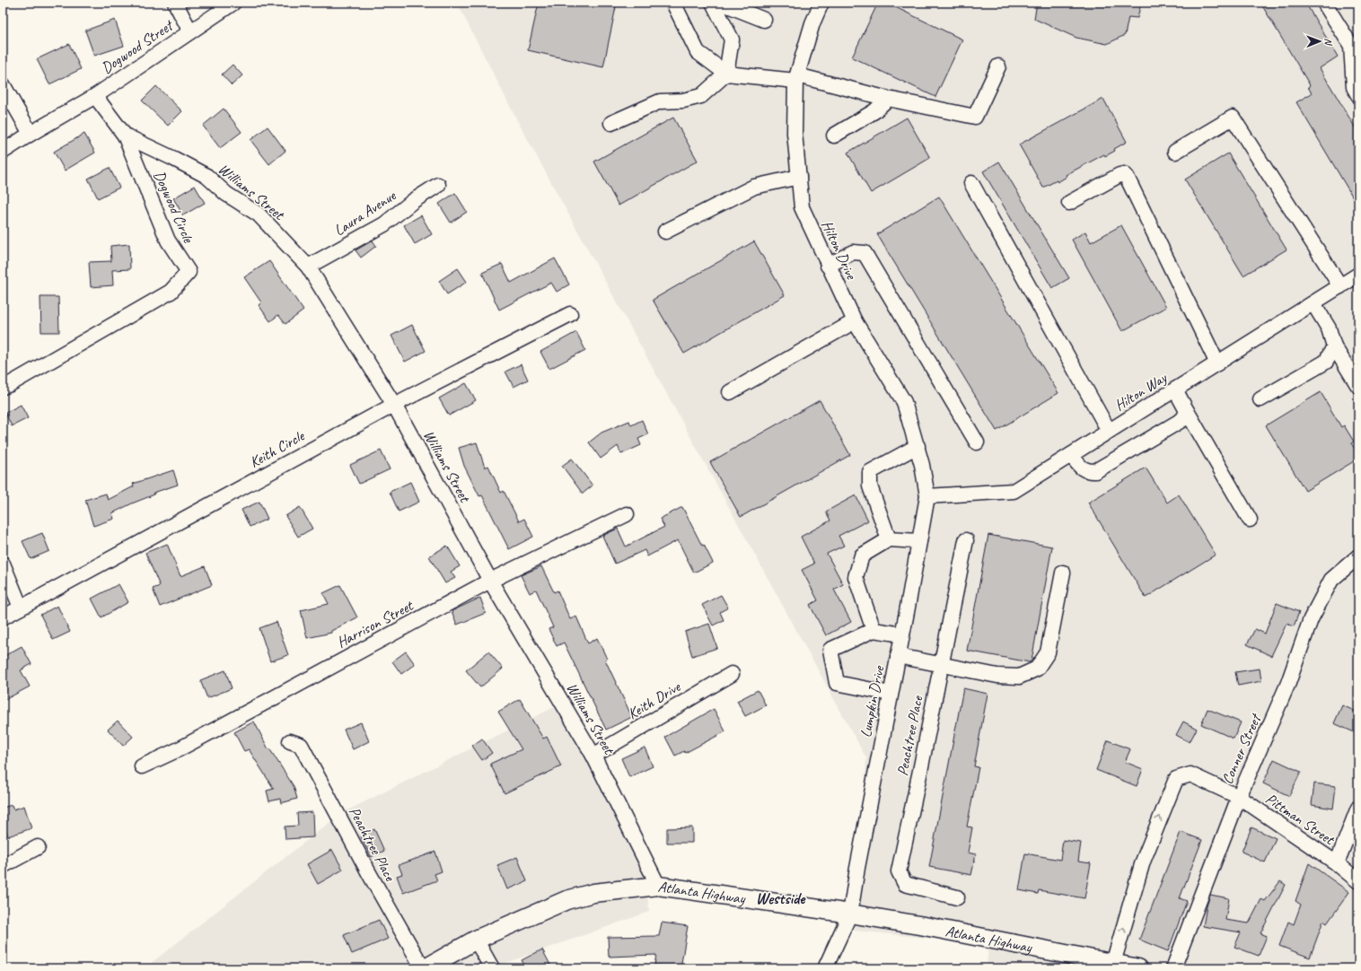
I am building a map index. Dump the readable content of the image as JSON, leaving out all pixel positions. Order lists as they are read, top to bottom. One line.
{"streets":{"main road":["Atlanta Highway"],"street":["Dogwood Street","Williams Street","Dogwood Circle","Laura Avenue","Hilton Drive","Hilton Way","Keith Circle","Harrison Street","Keith Drive","Lumpkin Drive","Peachtree Place","Conner Street","Pittman Street"]},"crossings":[["Dogwood Street","Dogwood Circle"],["Williams Street","Dogwood Circle"],["Williams Street","Laura Avenue"],["Williams Street","Keith Circle"],["Williams Street","Harrison Street"],["Williams Street","Keith Drive"],["Williams Street","Atlanta Highway"],["Hilton Drive","Hilton Way"],["Hilton Drive","Lumpkin Drive"],["Hilton Way","Lumpkin Drive"],["Lumpkin Drive","Atlanta Highway"],["Conner Street","Pittman Street"],["Pittman Street","Atlanta Highway"]],"districts":["Westside"],"north":"right"}
